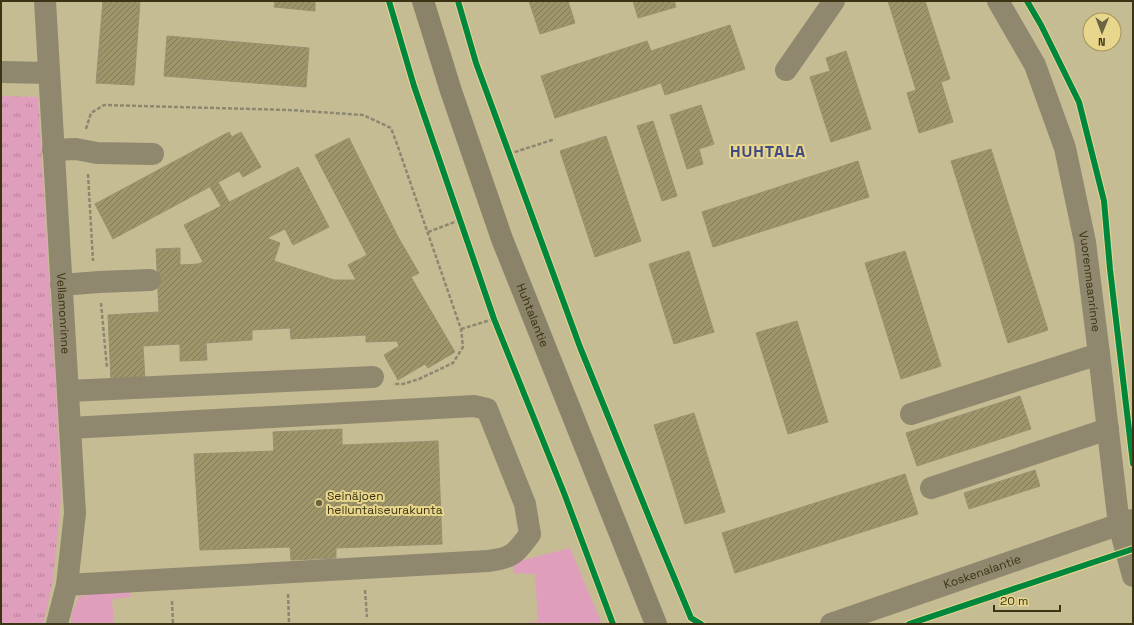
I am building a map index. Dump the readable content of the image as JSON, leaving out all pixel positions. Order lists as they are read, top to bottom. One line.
{"streets":{"main road":["Huhtalantie"],"street":["Vuorenmaanrinne","Vellamonrinne","Koskenalantie"]},"crossings":[["Vuorenmaanrinne","Koskenalantie"]],"districts":["HUHTALA"],"places":["Seinäjoen helluntaiseurakunta"],"scale_bar":"20 m","north":"bottom"}
